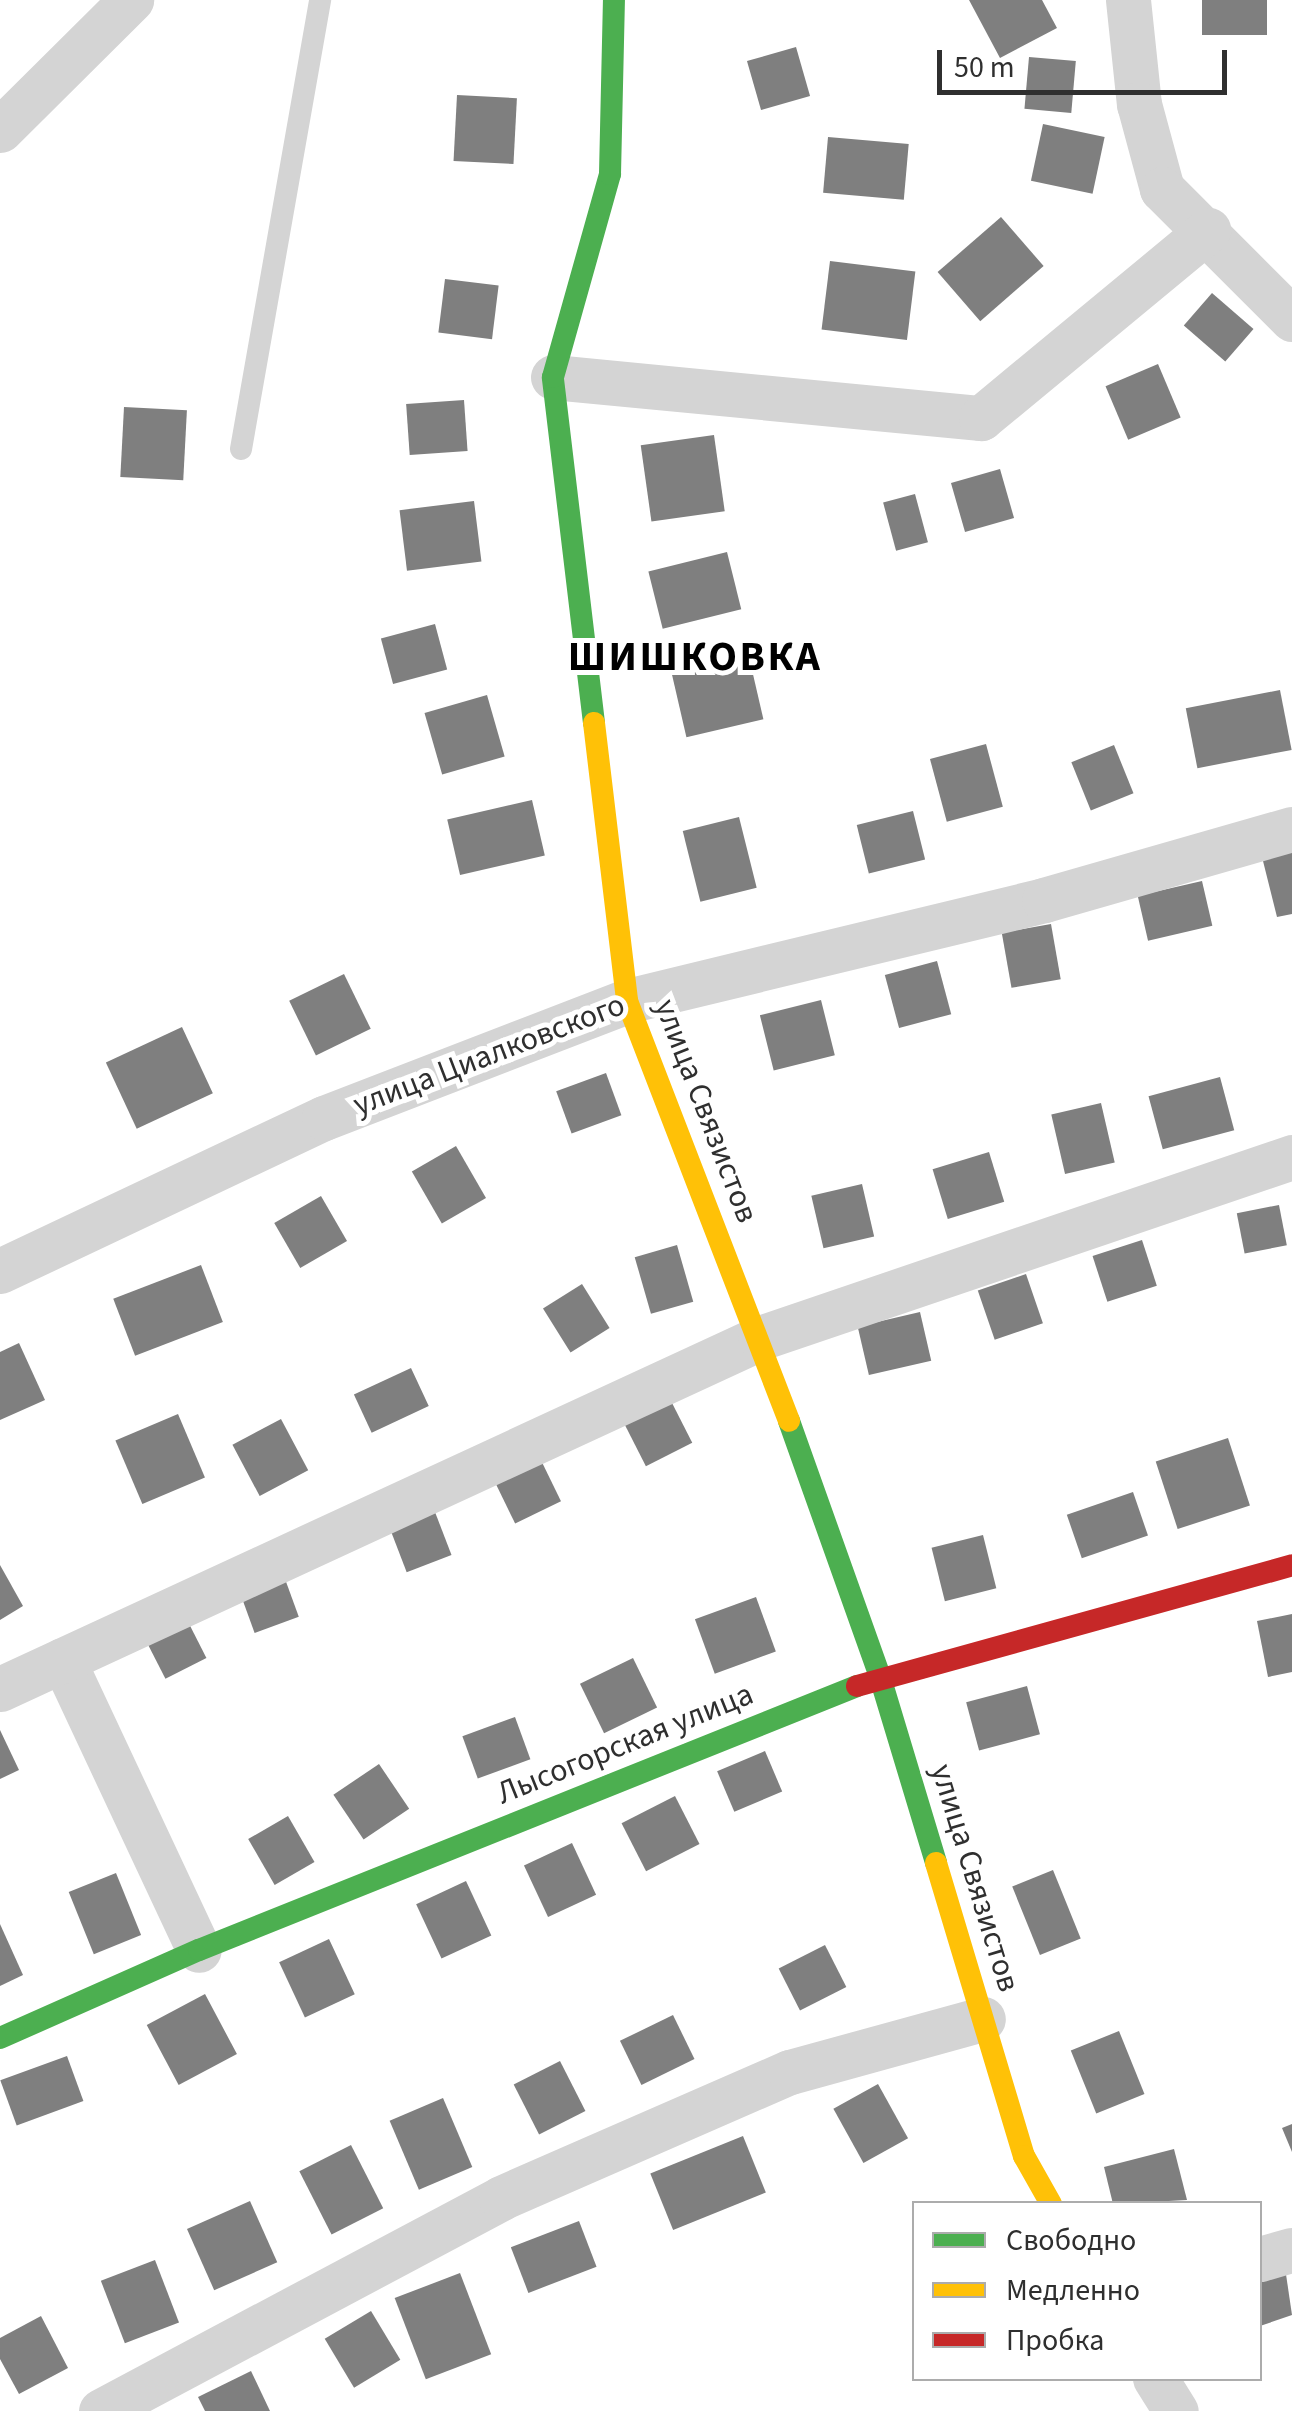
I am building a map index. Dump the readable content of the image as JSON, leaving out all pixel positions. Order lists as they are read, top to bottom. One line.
{"streets":{"street":["улица Циалковского","улица Связистов","Лысогорская улица"]},"crossings":[["улица Циалковского","улица Связистов"],["улица Связистов","Лысогорская улица"]],"districts":["ШИШКОВКА"],"legend":["Свободно","Медленно","Пробка"],"scale_bar":"50 m"}
